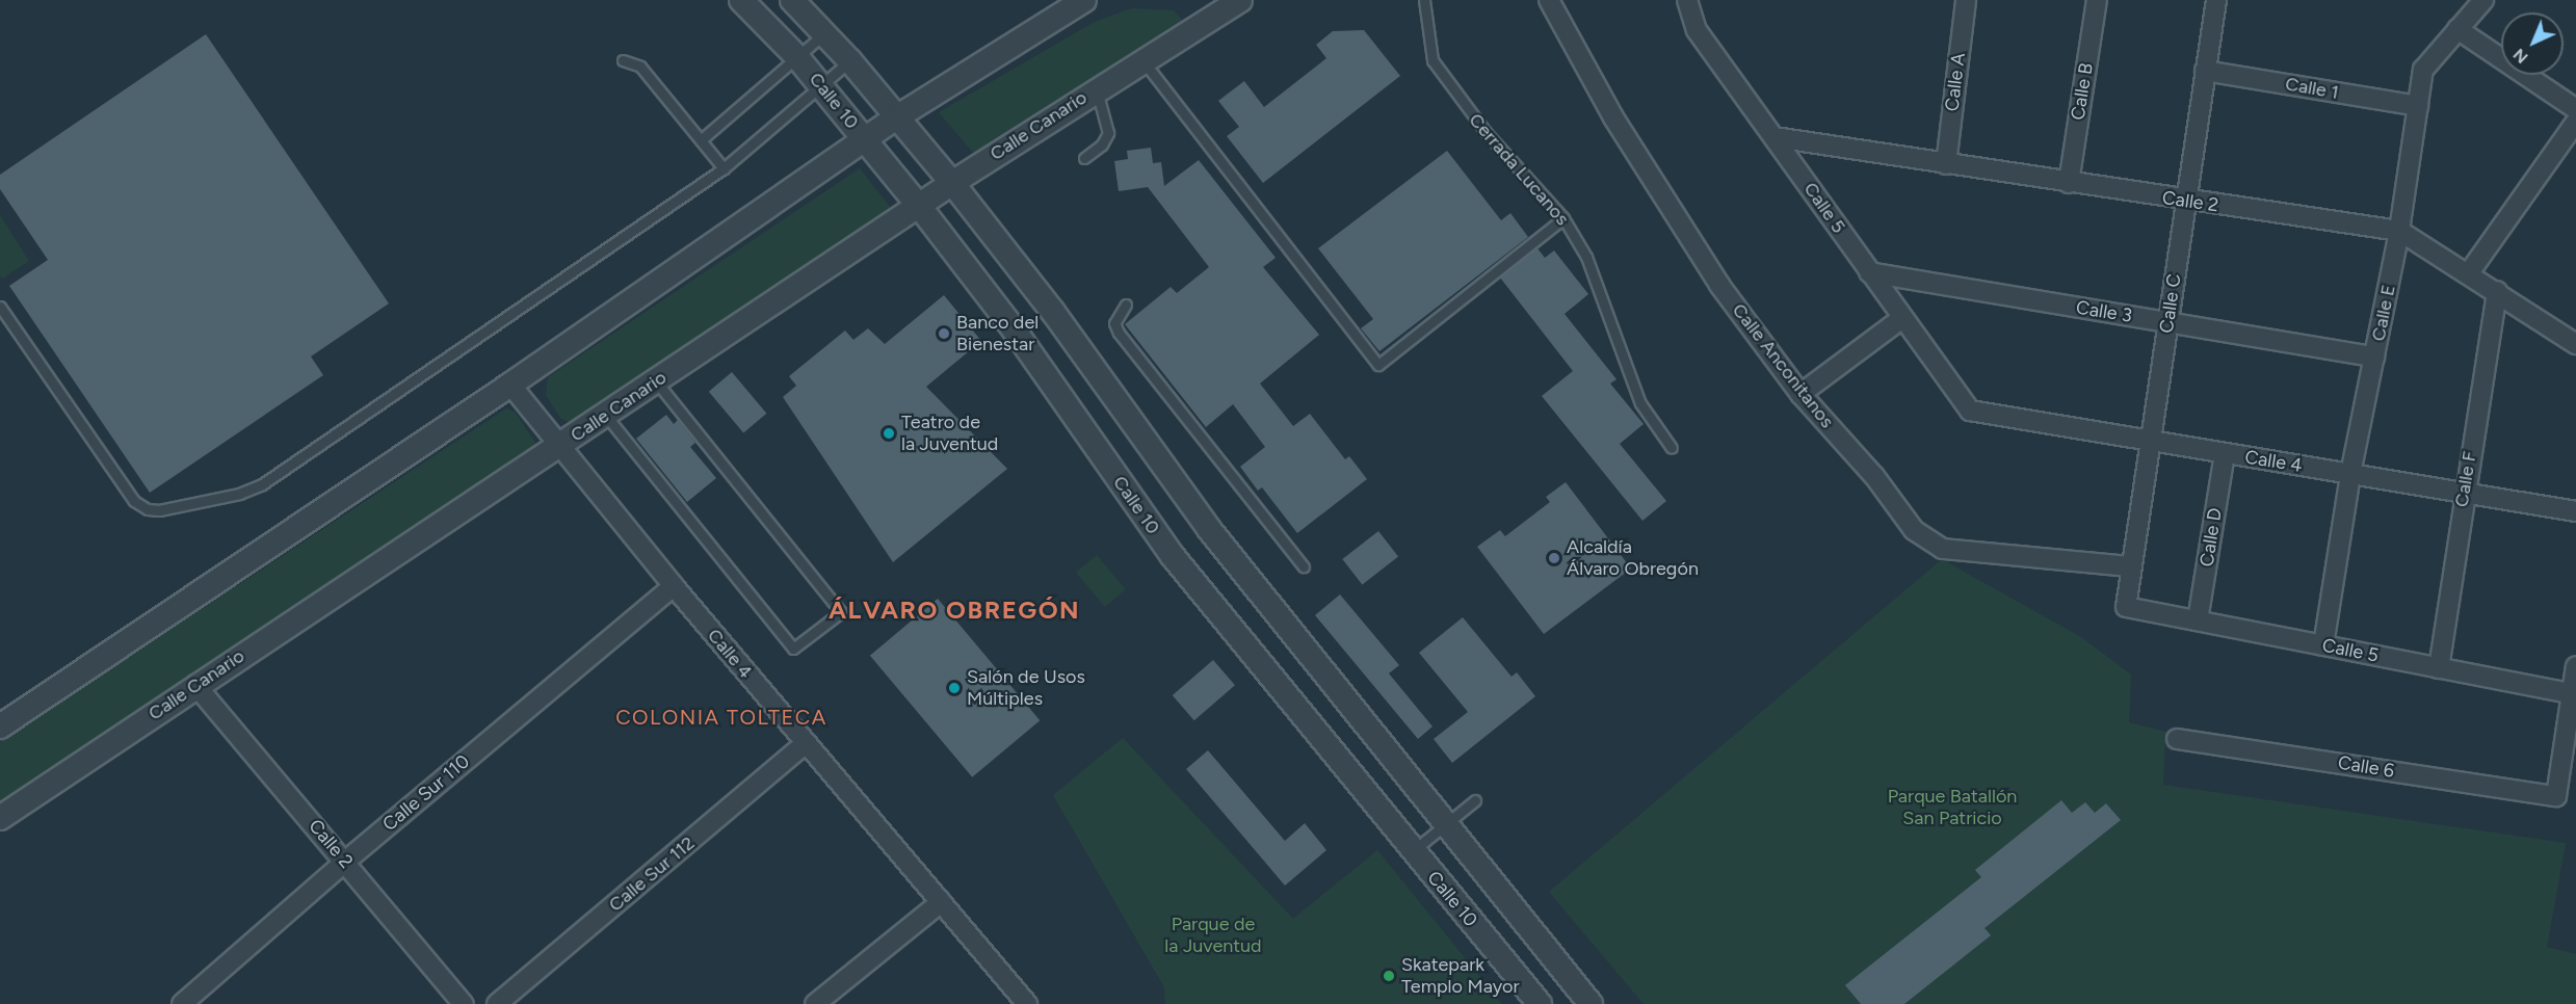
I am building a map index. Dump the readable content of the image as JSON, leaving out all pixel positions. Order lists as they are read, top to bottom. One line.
{"streets":{"street":["Calle A","Calle 1","Calle B","Calle 10","Calle Canario","Calle 2","Calle 5","Calle C","Calle 3","Calle E","Calle Anconitanos","Calle 4","Calle F","Calle D","Calle 6","Calle Sur 110","Calle Sur 112"],"lane":["Cerrada Lucanos"]},"crossings":[["Calle A","Calle 2"],["Calle 1","Calle C"],["Calle 1","Calle E"],["Calle B","Calle 2"],["Calle 10","Calle Canario"],["Calle Canario","Calle 2"],["Calle Canario","Calle 4"],["Calle 2","Calle 5"],["Calle 2","Calle C"],["Calle 2","Calle E"],["Calle 2","Calle F"],["Calle 2","Calle Sur 110"],["Calle 5","Calle C"],["Calle 5","Calle 3"],["Calle 5","Calle E"],["Calle 5","Calle 4"],["Calle 5","Calle F"],["Calle 5","Calle D"],["Calle 5","Calle 6"],["Calle C","Calle 3"],["Calle C","Calle Anconitanos"],["Calle C","Calle 4"],["Calle 3","Calle E"],["Calle E","Calle 4"],["Calle 4","Calle F"],["Calle 4","Calle D"],["Calle 4","Calle Sur 110"],["Calle 4","Calle Sur 112"]],"districts":["ÁLVARO OBREGÓN","COLONIA TOLTECA"],"parks":["Parque Batallón San Patricio","Parque de la Juventud"],"places":["Banco del Bienestar","Teatro de la Juventud","Alcaldía Álvaro Obregón","Salón de Usos Múltiples","Skatepark Templo Mayor"],"north":"bottom left"}
